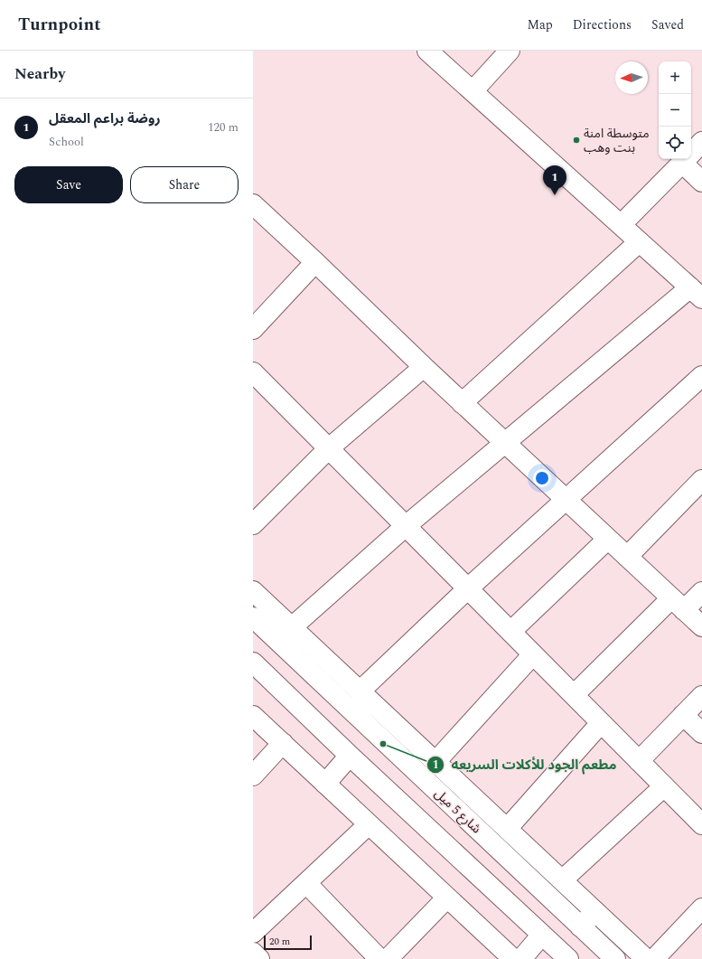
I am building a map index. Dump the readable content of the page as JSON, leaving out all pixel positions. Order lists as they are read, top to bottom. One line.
{"streets":{"street":["شارع 5 ميل"]},"places":["متوسطة امنة بنت وهب","مطعم الجود للأكلات السريعه"],"scale_bar":"20 m","north":"left","page":{"header":"Turnpoint","nav":["Map","Directions","Saved"],"heading":"Nearby","map_buttons":["+","−"],"list":[{"mark":"1","name":"روضة براعم المعقل","note":"School","value":"120 m"}],"buttons":["Save","Share"],"pins":"1","scale":"20 m"}}
